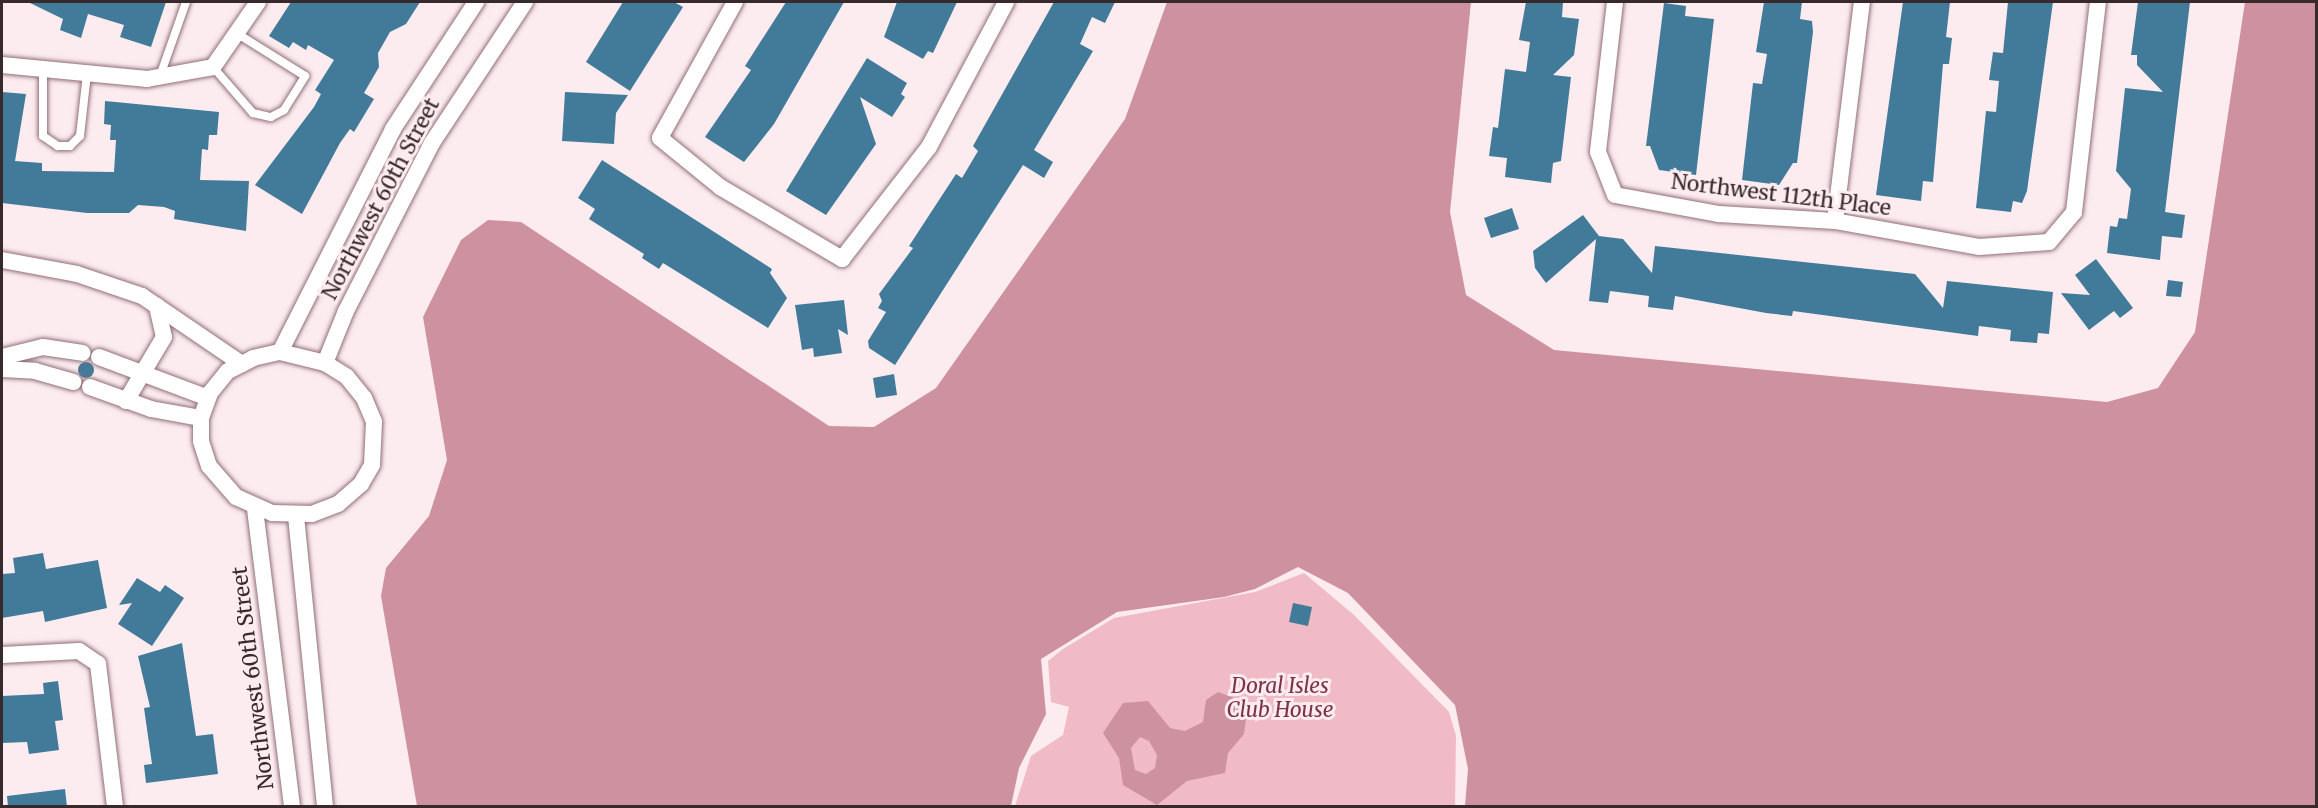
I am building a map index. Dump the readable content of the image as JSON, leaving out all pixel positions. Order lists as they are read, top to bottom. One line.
{"streets":{"street":["Northwest 112th Place","Northwest 60th Street"]},"parks":["Doral Isles Club House"]}
